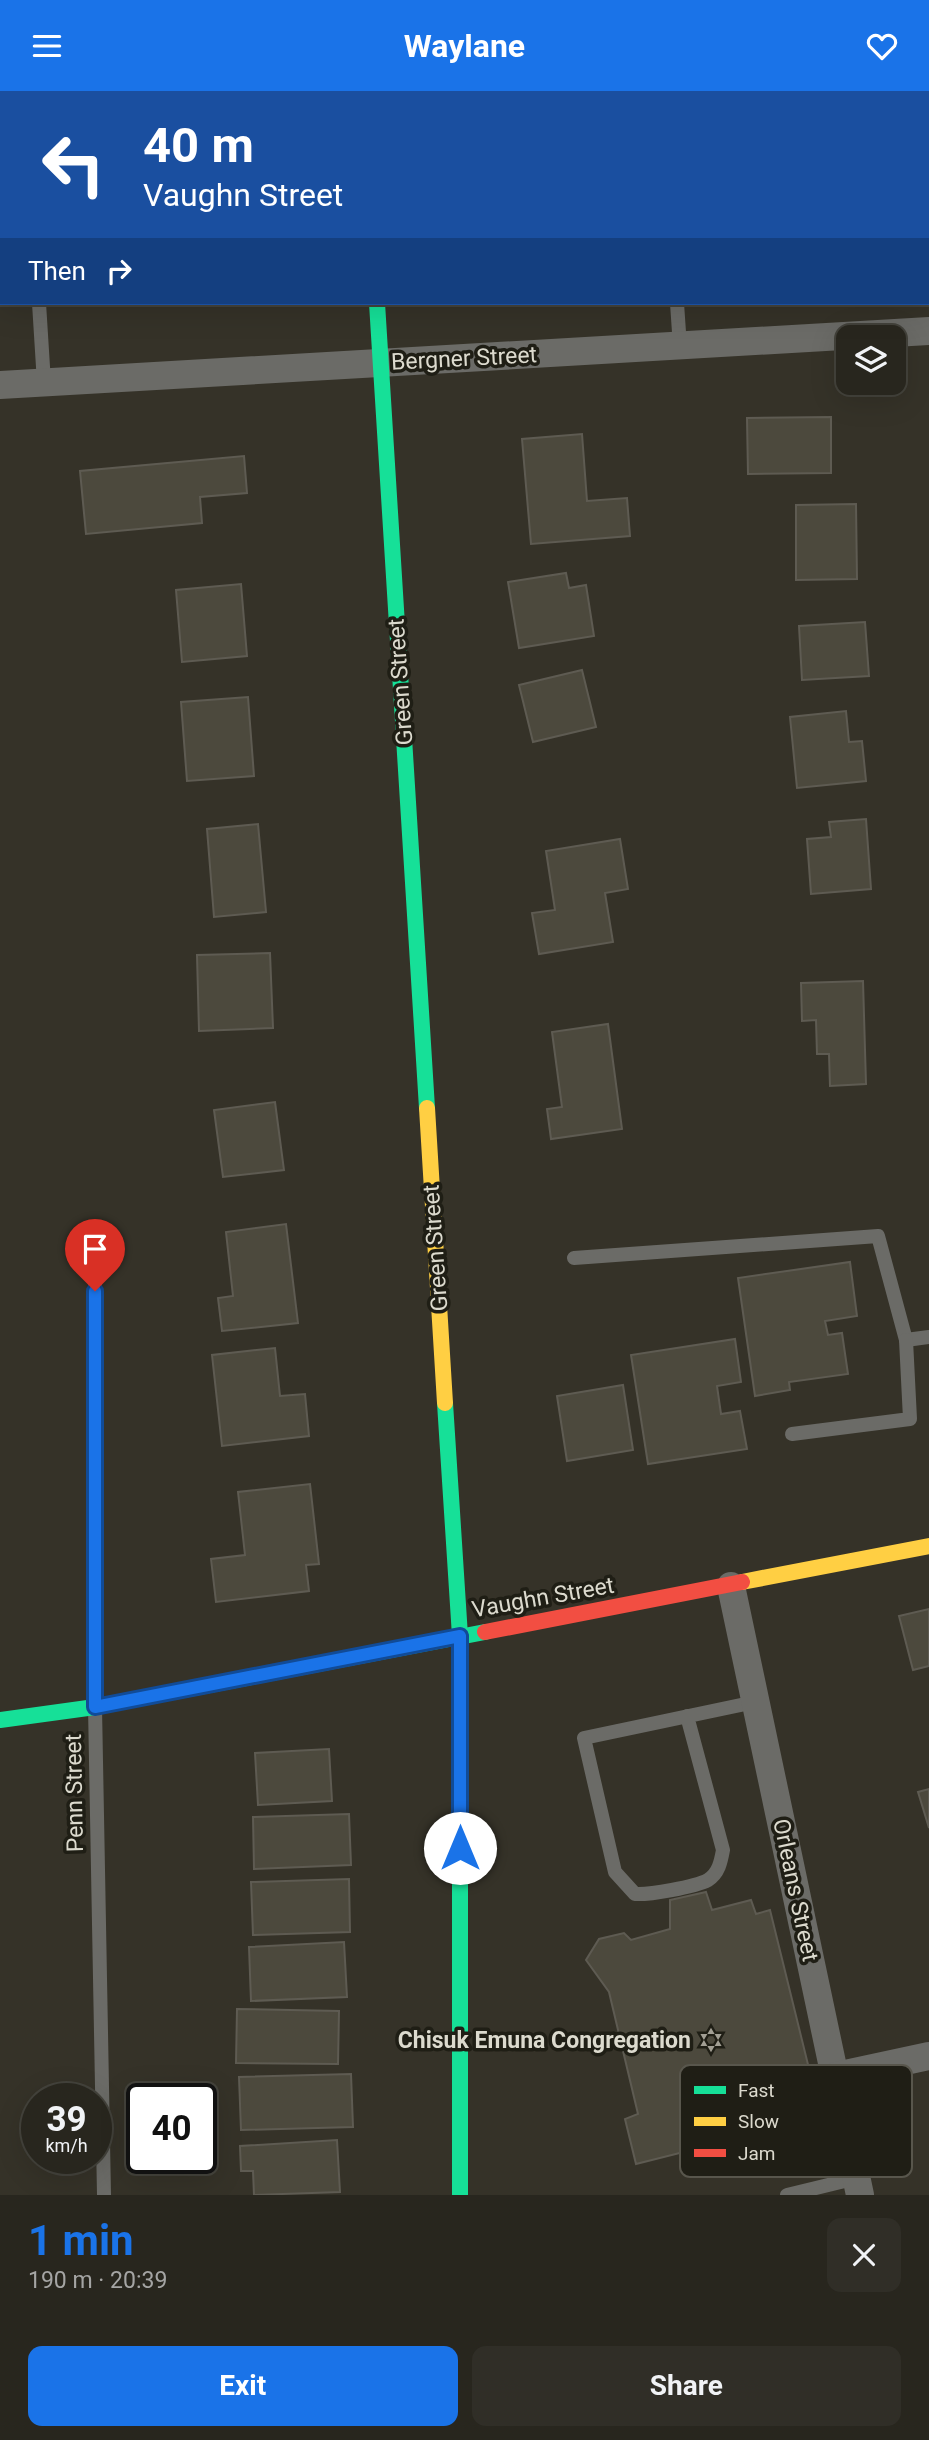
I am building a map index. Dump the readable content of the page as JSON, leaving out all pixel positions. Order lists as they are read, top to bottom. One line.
{"streets":{"street":["Bergner Street","Green Street","Vaughn Street","Orleans Street"],"lane":["Penn Street"]},"crossings":[["Bergner Street","Green Street"],["Green Street","Vaughn Street"],["Vaughn Street","Penn Street"],["Vaughn Street","Orleans Street"]],"places":{"synagogue":["Chisuk Emuna Congregation"]},"legend":["Fast","Slow","Jam"],"page":{"header":"Waylane","turn":["40 m","Vaughn Street"],"then":"Then","speed":"39 km/h","limit":"40","heading":["1 min","190 m · 20:39"],"buttons":["Exit","Share"]}}
